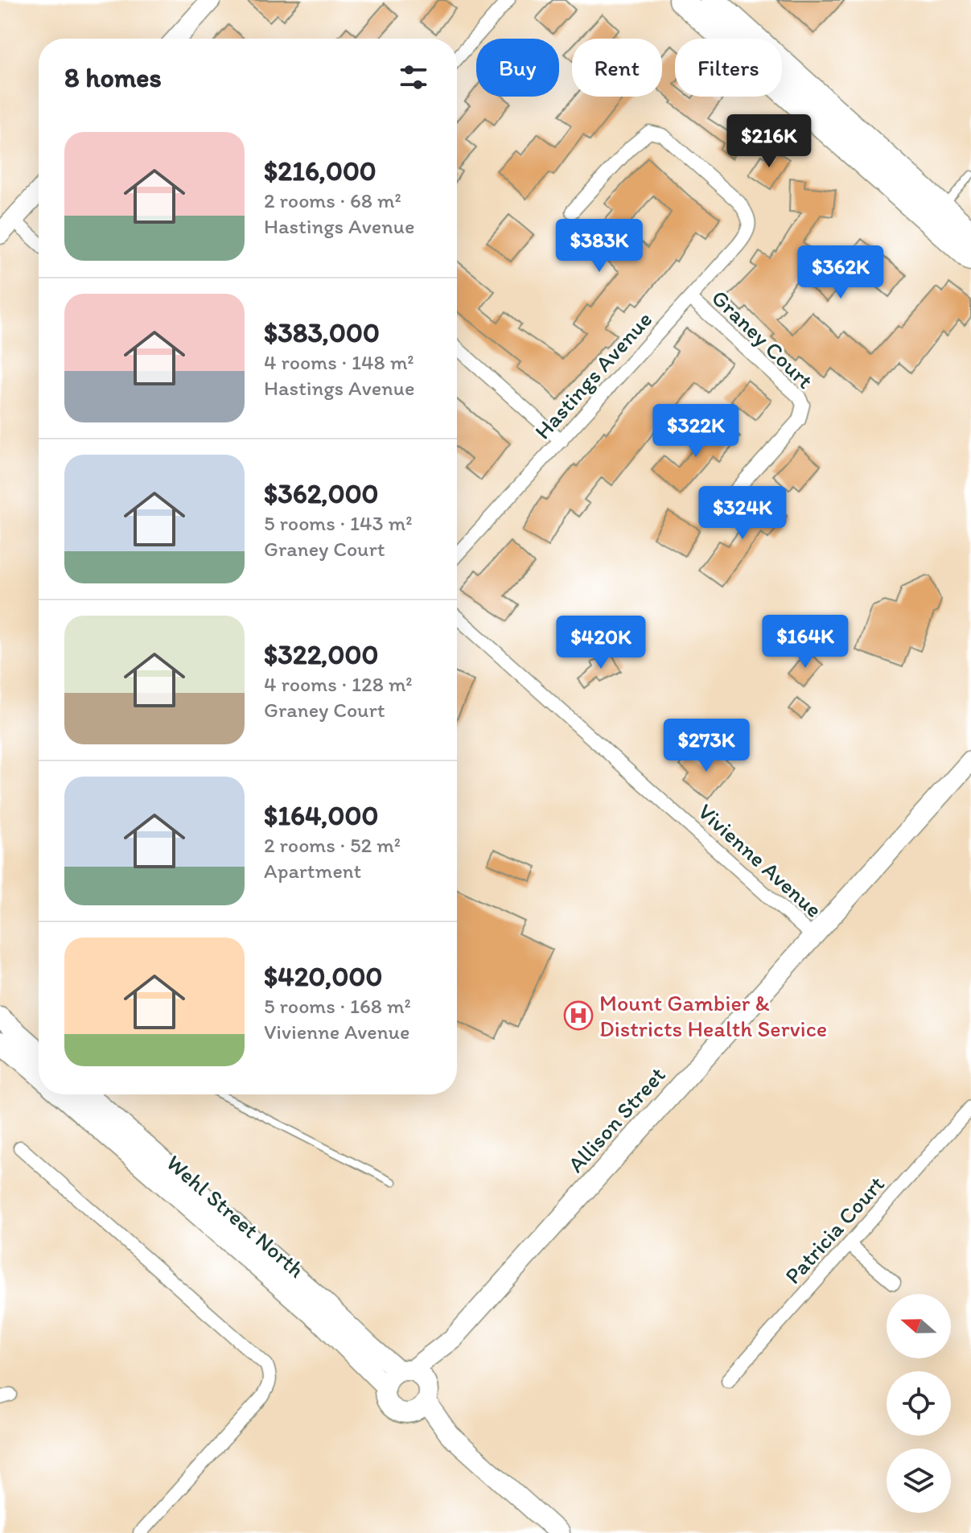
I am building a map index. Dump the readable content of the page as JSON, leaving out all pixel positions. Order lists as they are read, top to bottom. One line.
{"streets":{"street":["Graney Court","Hastings Avenue","Vivienne Avenue","Allison Street","Wehl Street North","Patricia Court"]},"crossings":[["Graney Court","Hastings Avenue"],["Vivienne Avenue","Allison Street"],["Allison Street","Wehl Street North"]],"places":{"hospital":["Mount Gambier & Districts Health Service"]},"north":"left","page":{"chip":["Buy","Rent","Filters"],"heading":"8 homes","price":["$216K","$383K","$362K","$322K","$324K","$164K","$420K","$273K"],"list":[{"name":"$216,000","note":"2 rooms · 68 m² · Hastings Avenue"},{"name":"$383,000","note":"4 rooms · 148 m² · Hastings Avenue"},{"name":"$362,000","note":"5 rooms · 143 m² · Graney Court"},{"name":"$322,000","note":"4 rooms · 128 m² · Graney Court"},{"name":"$164,000","note":"2 rooms · 52 m² · Apartment"},{"name":"$420,000","note":"5 rooms · 168 m² · Vivienne Avenue"}]}}
